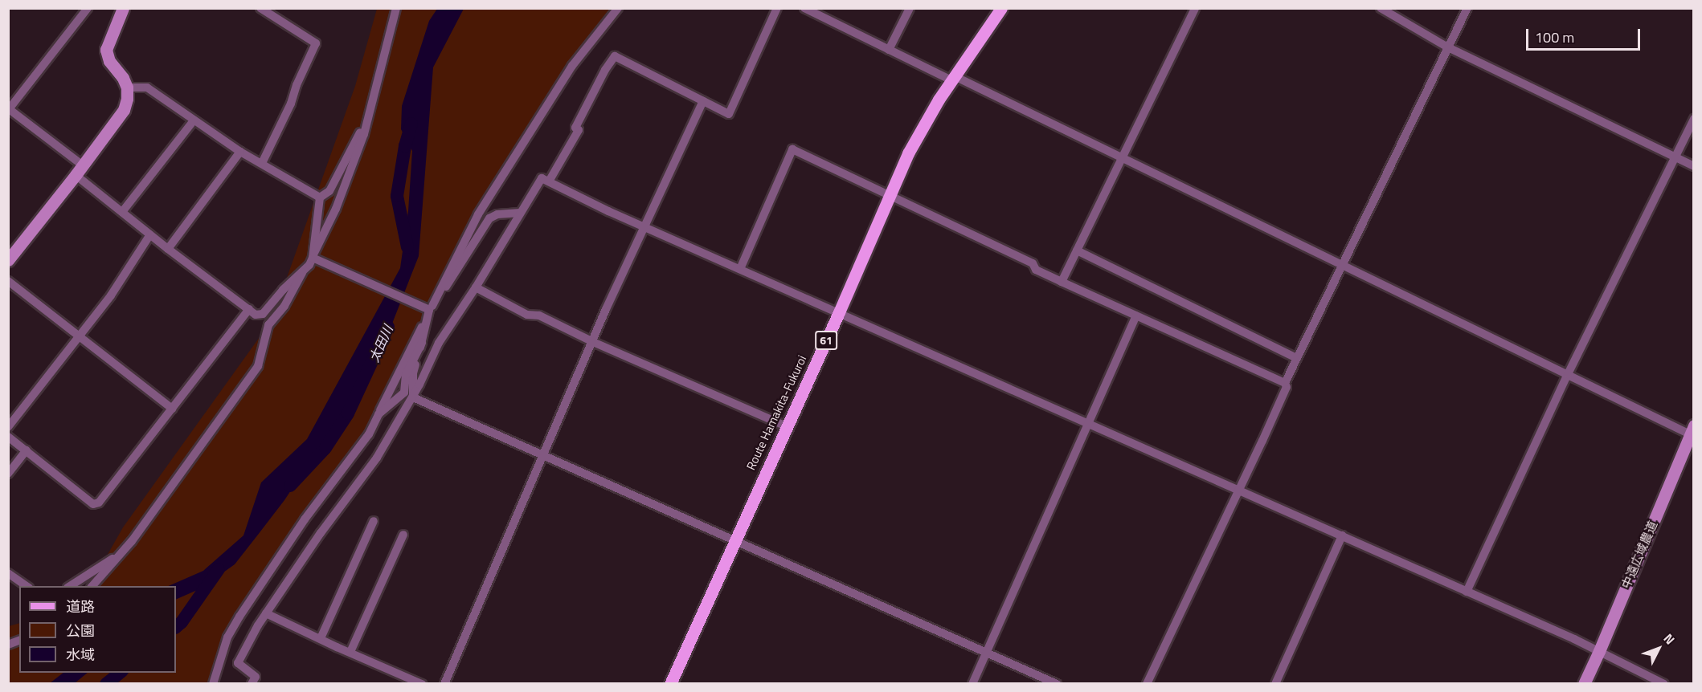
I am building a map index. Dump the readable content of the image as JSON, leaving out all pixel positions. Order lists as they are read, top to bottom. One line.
{"streets":{"main road":["61","Route Hamakita-Fukuroi"],"street":["中遠広域農道"]},"water":["太田川"],"legend":["道路","公園","水域"],"scale_bar":"100 m","north":"top right"}
